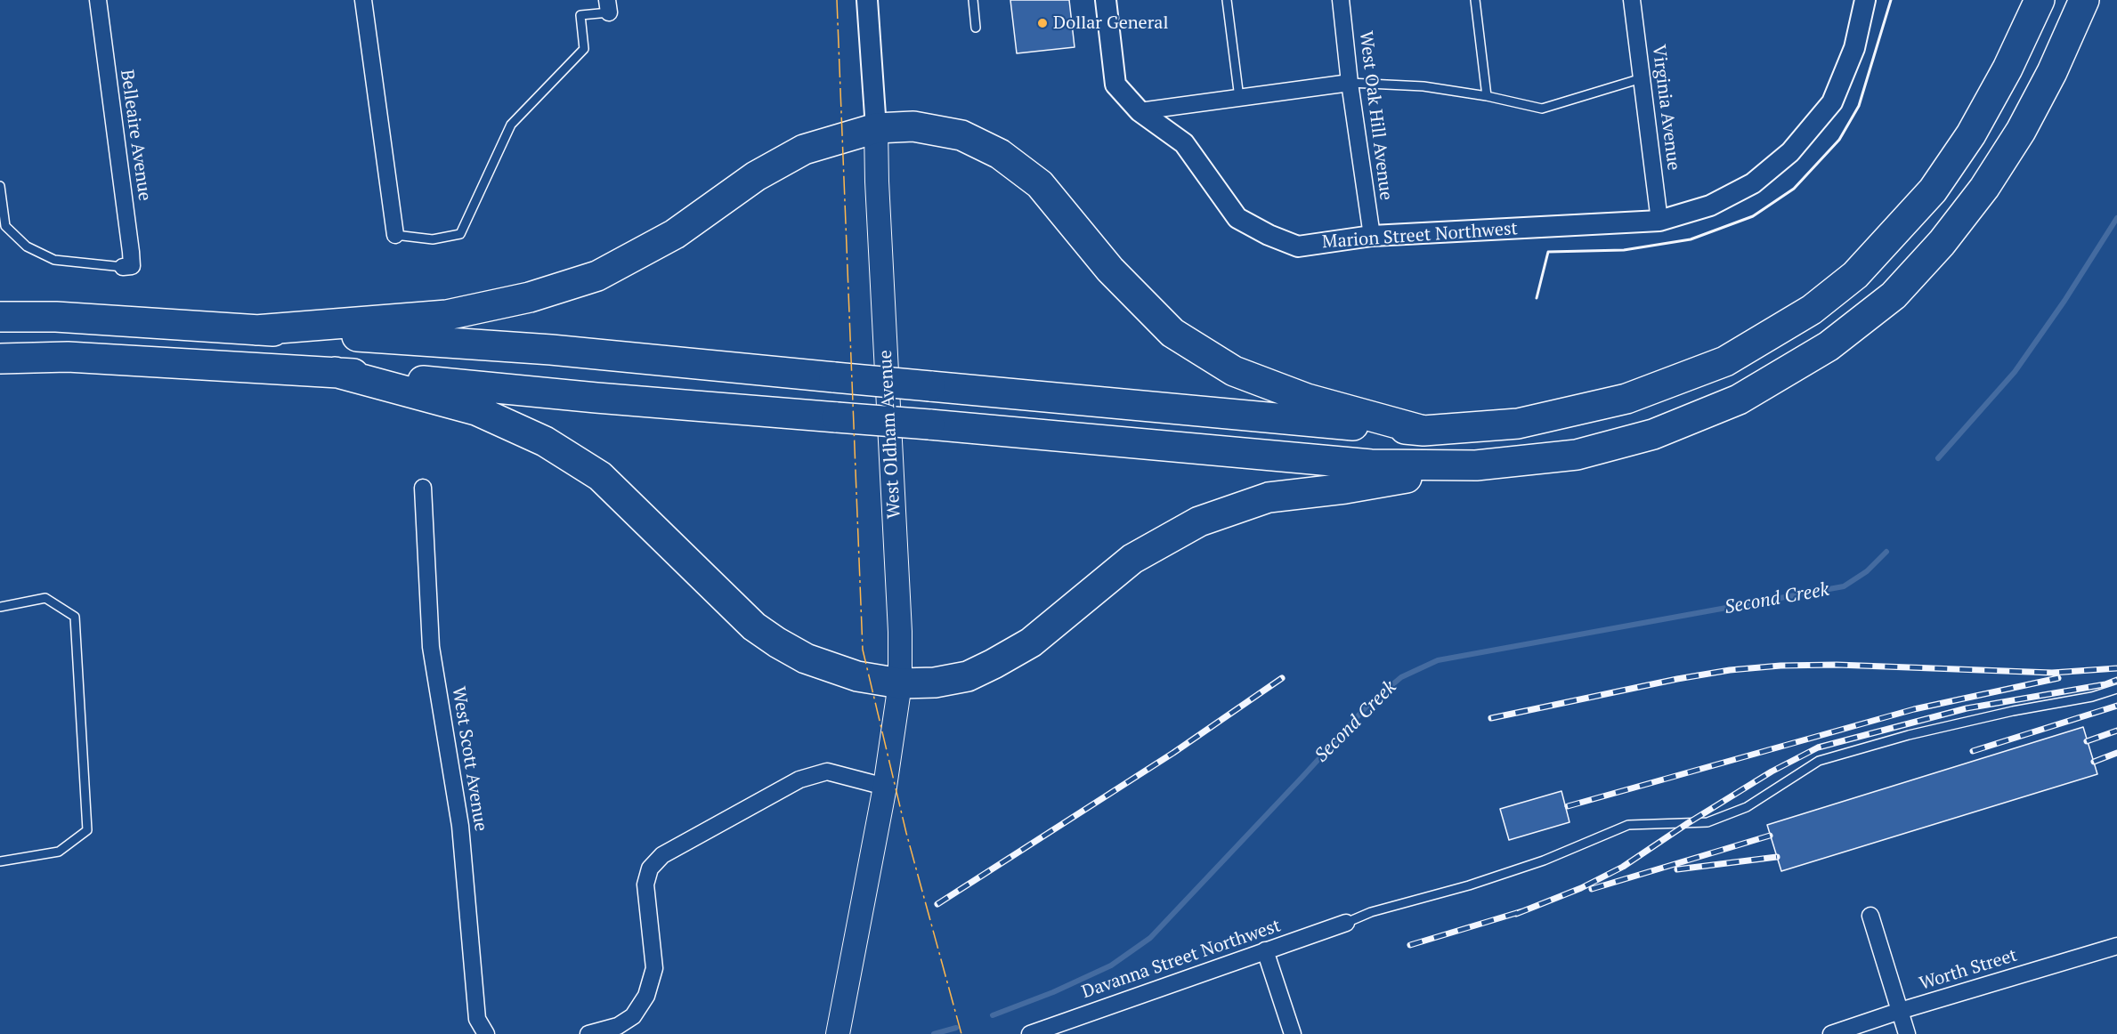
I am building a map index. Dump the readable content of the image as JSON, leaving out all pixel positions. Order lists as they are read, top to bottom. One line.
{"streets":{"main road":["West Oldham Avenue"],"street":["Virginia Avenue","West Oak Hill Avenue","Belleaire Avenue","Marion Street Northwest","West Scott Avenue","Davanna Street Northwest","Worth Street"]},"crossings":[["Virginia Avenue","Marion Street Northwest"],["West Oak Hill Avenue","Marion Street Northwest"]],"water":["Second Creek"],"places":["Dollar General"]}
